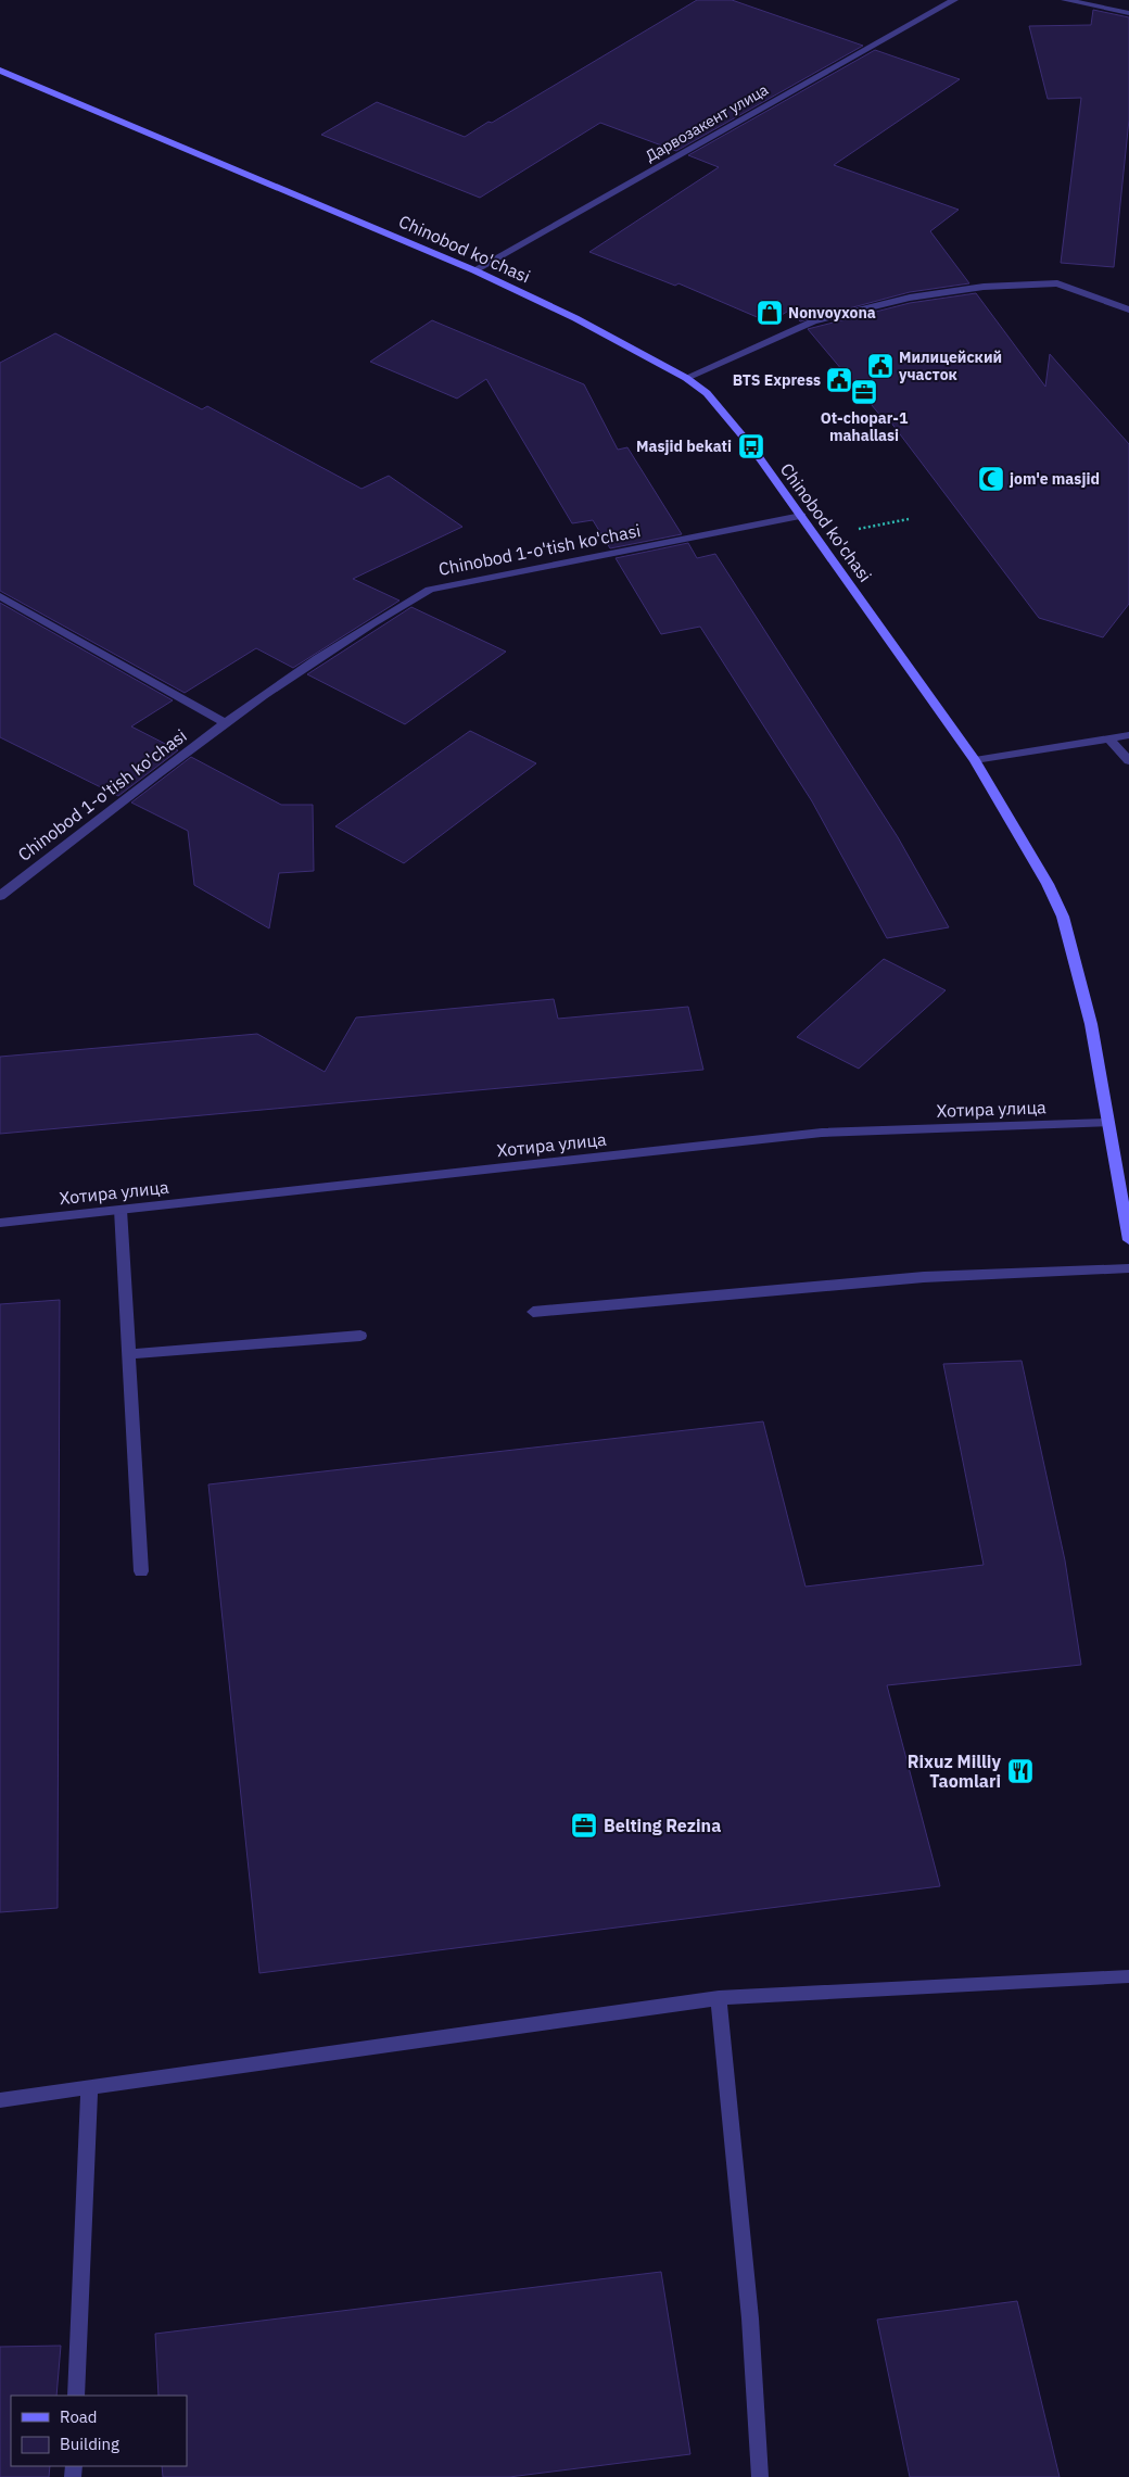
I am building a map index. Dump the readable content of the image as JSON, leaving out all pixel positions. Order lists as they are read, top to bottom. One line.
{"streets":{"main road":["Chinobod ko'chasi"],"street":["Дарвозакент улица","Chinobod 1-o'tish ko'chasi","Хотира улица"]},"crossings":[["Дарвозакент улица","Chinobod ko'chasi"],["Chinobod ko'chasi","Chinobod 1-o'tish ko'chasi"],["Chinobod ko'chasi","Хотира улица"]],"places":{"shop":["Nonvoyxona"],"public building":["Милицейский участок","BTS Express"],"office":["Ot-chopar-1 mahallasi","Belting Rezina"],"bus stop":["Masjid bekati"],"mosque":["jom'e masjid"],"restaurant":["Rixuz Milliy Taomlari"]},"legend":["Road","Building"]}
